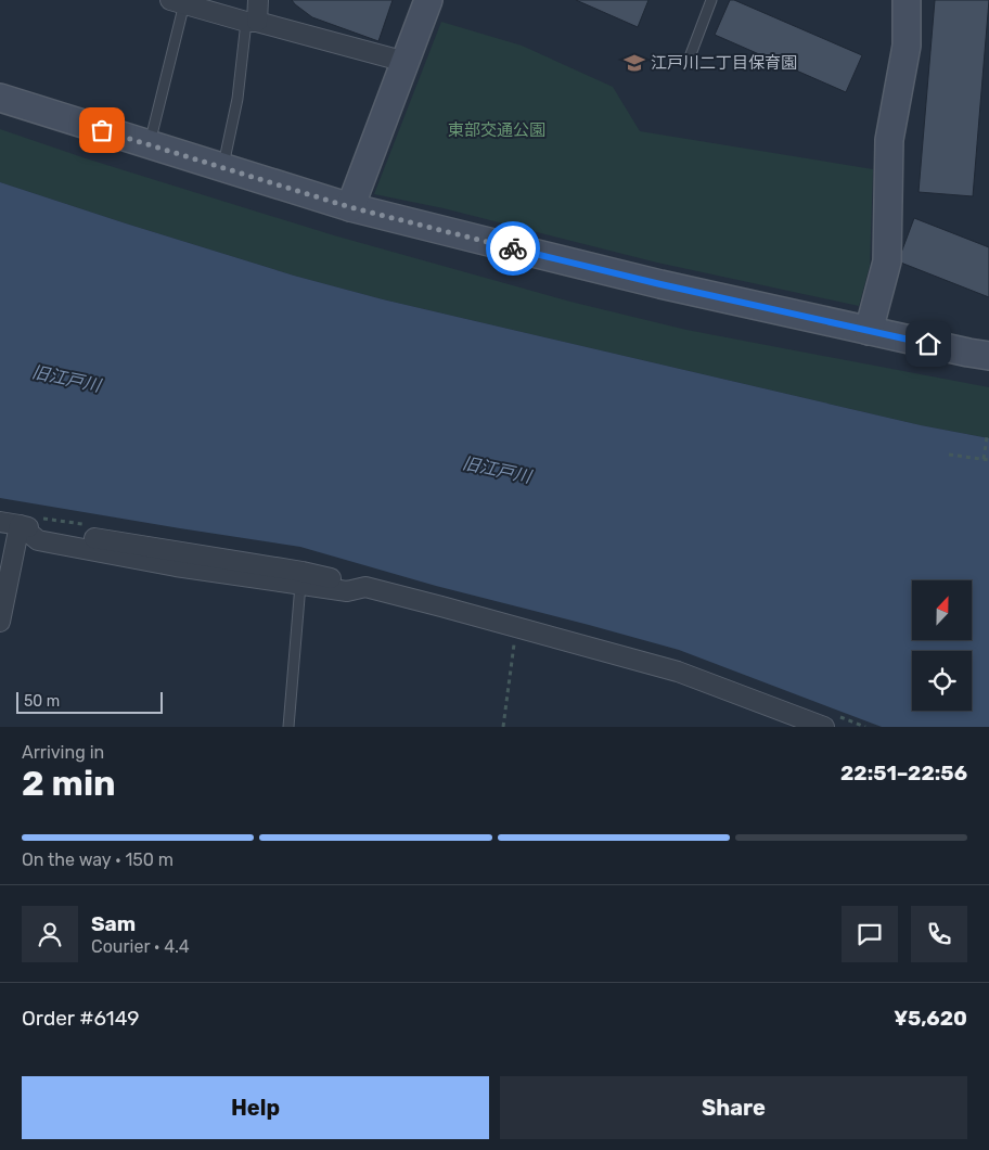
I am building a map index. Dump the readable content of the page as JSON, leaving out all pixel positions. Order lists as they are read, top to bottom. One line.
{"water":["旧江戸川"],"parks":["東部交通公園"],"places":{"school or university":["江戸川二丁目保育園"]},"scale_bar":"50 m","north":"top","page":{"scale":"50 m","heading":["2 min","Arriving in","22:51–22:56"],"panel":["Sam","Courier · 4.4","Order #6149","¥5,620"],"bar":"On the way · 150 m","buttons":["Help","Share"]}}
